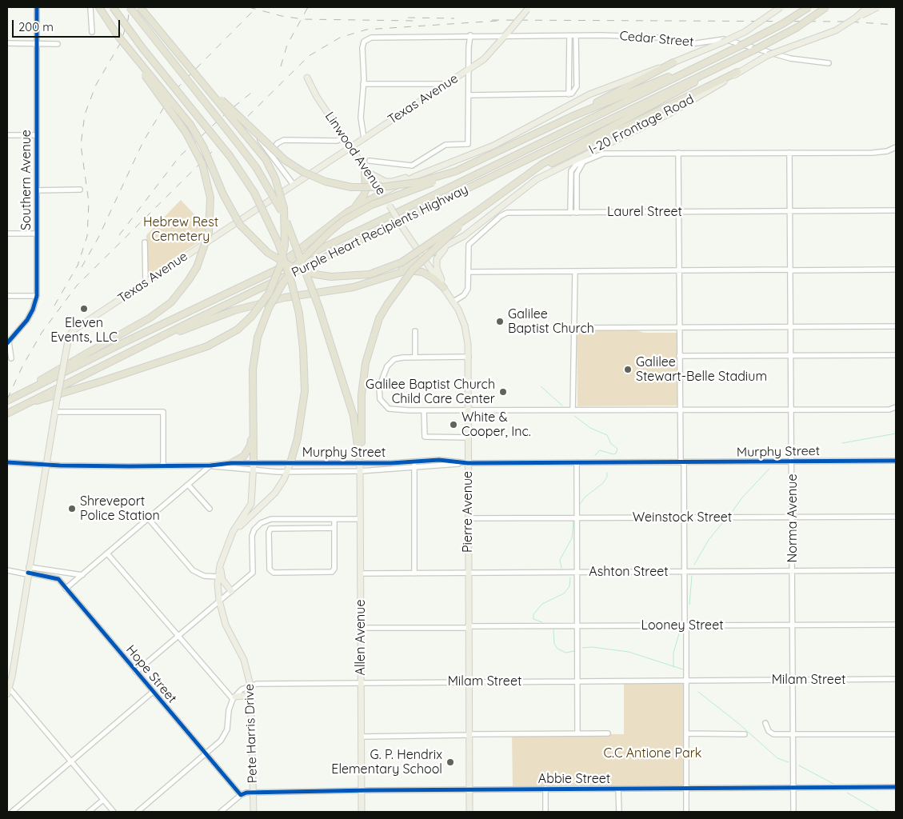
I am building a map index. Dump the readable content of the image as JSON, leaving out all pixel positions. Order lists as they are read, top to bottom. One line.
{"streets":{"highway":["Purple Heart Recipients Highway"],"main road":["Texas Avenue","I-20 Frontage Road","Linwood Avenue","Pierre Avenue","Allen Avenue","Pete Harris Drive"],"street":["Cedar Street","Southern Avenue","Laurel Street","Murphy Street","Weinstock Street","Norma Avenue","Ashton Street","Looney Street","Hope Street","Milam Street","Abbie Street"]},"crossings":[["Cedar Street","Texas Avenue"],["Texas Avenue","Linwood Avenue"],["Texas Avenue","Murphy Street"],["Texas Avenue","Hope Street"],["I-20 Frontage Road","Pierre Avenue"],["Linwood Avenue","Pierre Avenue"],["Laurel Street","Pierre Avenue"],["Laurel Street","Norma Avenue"],["Murphy Street","Pierre Avenue"],["Murphy Street","Norma Avenue"],["Murphy Street","Allen Avenue"],["Murphy Street","Pete Harris Drive"],["Pierre Avenue","Weinstock Street"],["Pierre Avenue","Ashton Street"],["Pierre Avenue","Looney Street"],["Pierre Avenue","Milam Street"],["Pierre Avenue","Abbie Street"],["Weinstock Street","Norma Avenue"],["Norma Avenue","Ashton Street"],["Norma Avenue","Looney Street"],["Norma Avenue","Milam Street"],["Norma Avenue","Abbie Street"],["Ashton Street","Allen Avenue"],["Looney Street","Allen Avenue"],["Allen Avenue","Milam Street"],["Allen Avenue","Abbie Street"],["Milam Street","Pete Harris Drive"],["Pete Harris Drive","Abbie Street"]],"parks":["Hebrew Rest Cemetery","C.C Antione Park"],"places":["Eleven Events, LLC","Galilee Baptist Church","Galilee Stewart-Belle Stadium","Galilee Baptist Church Child Care Center","White & Cooper, Inc.","Shreveport Police Station","G. P. Hendrix Elementary School"],"scale_bar":"200 m"}
